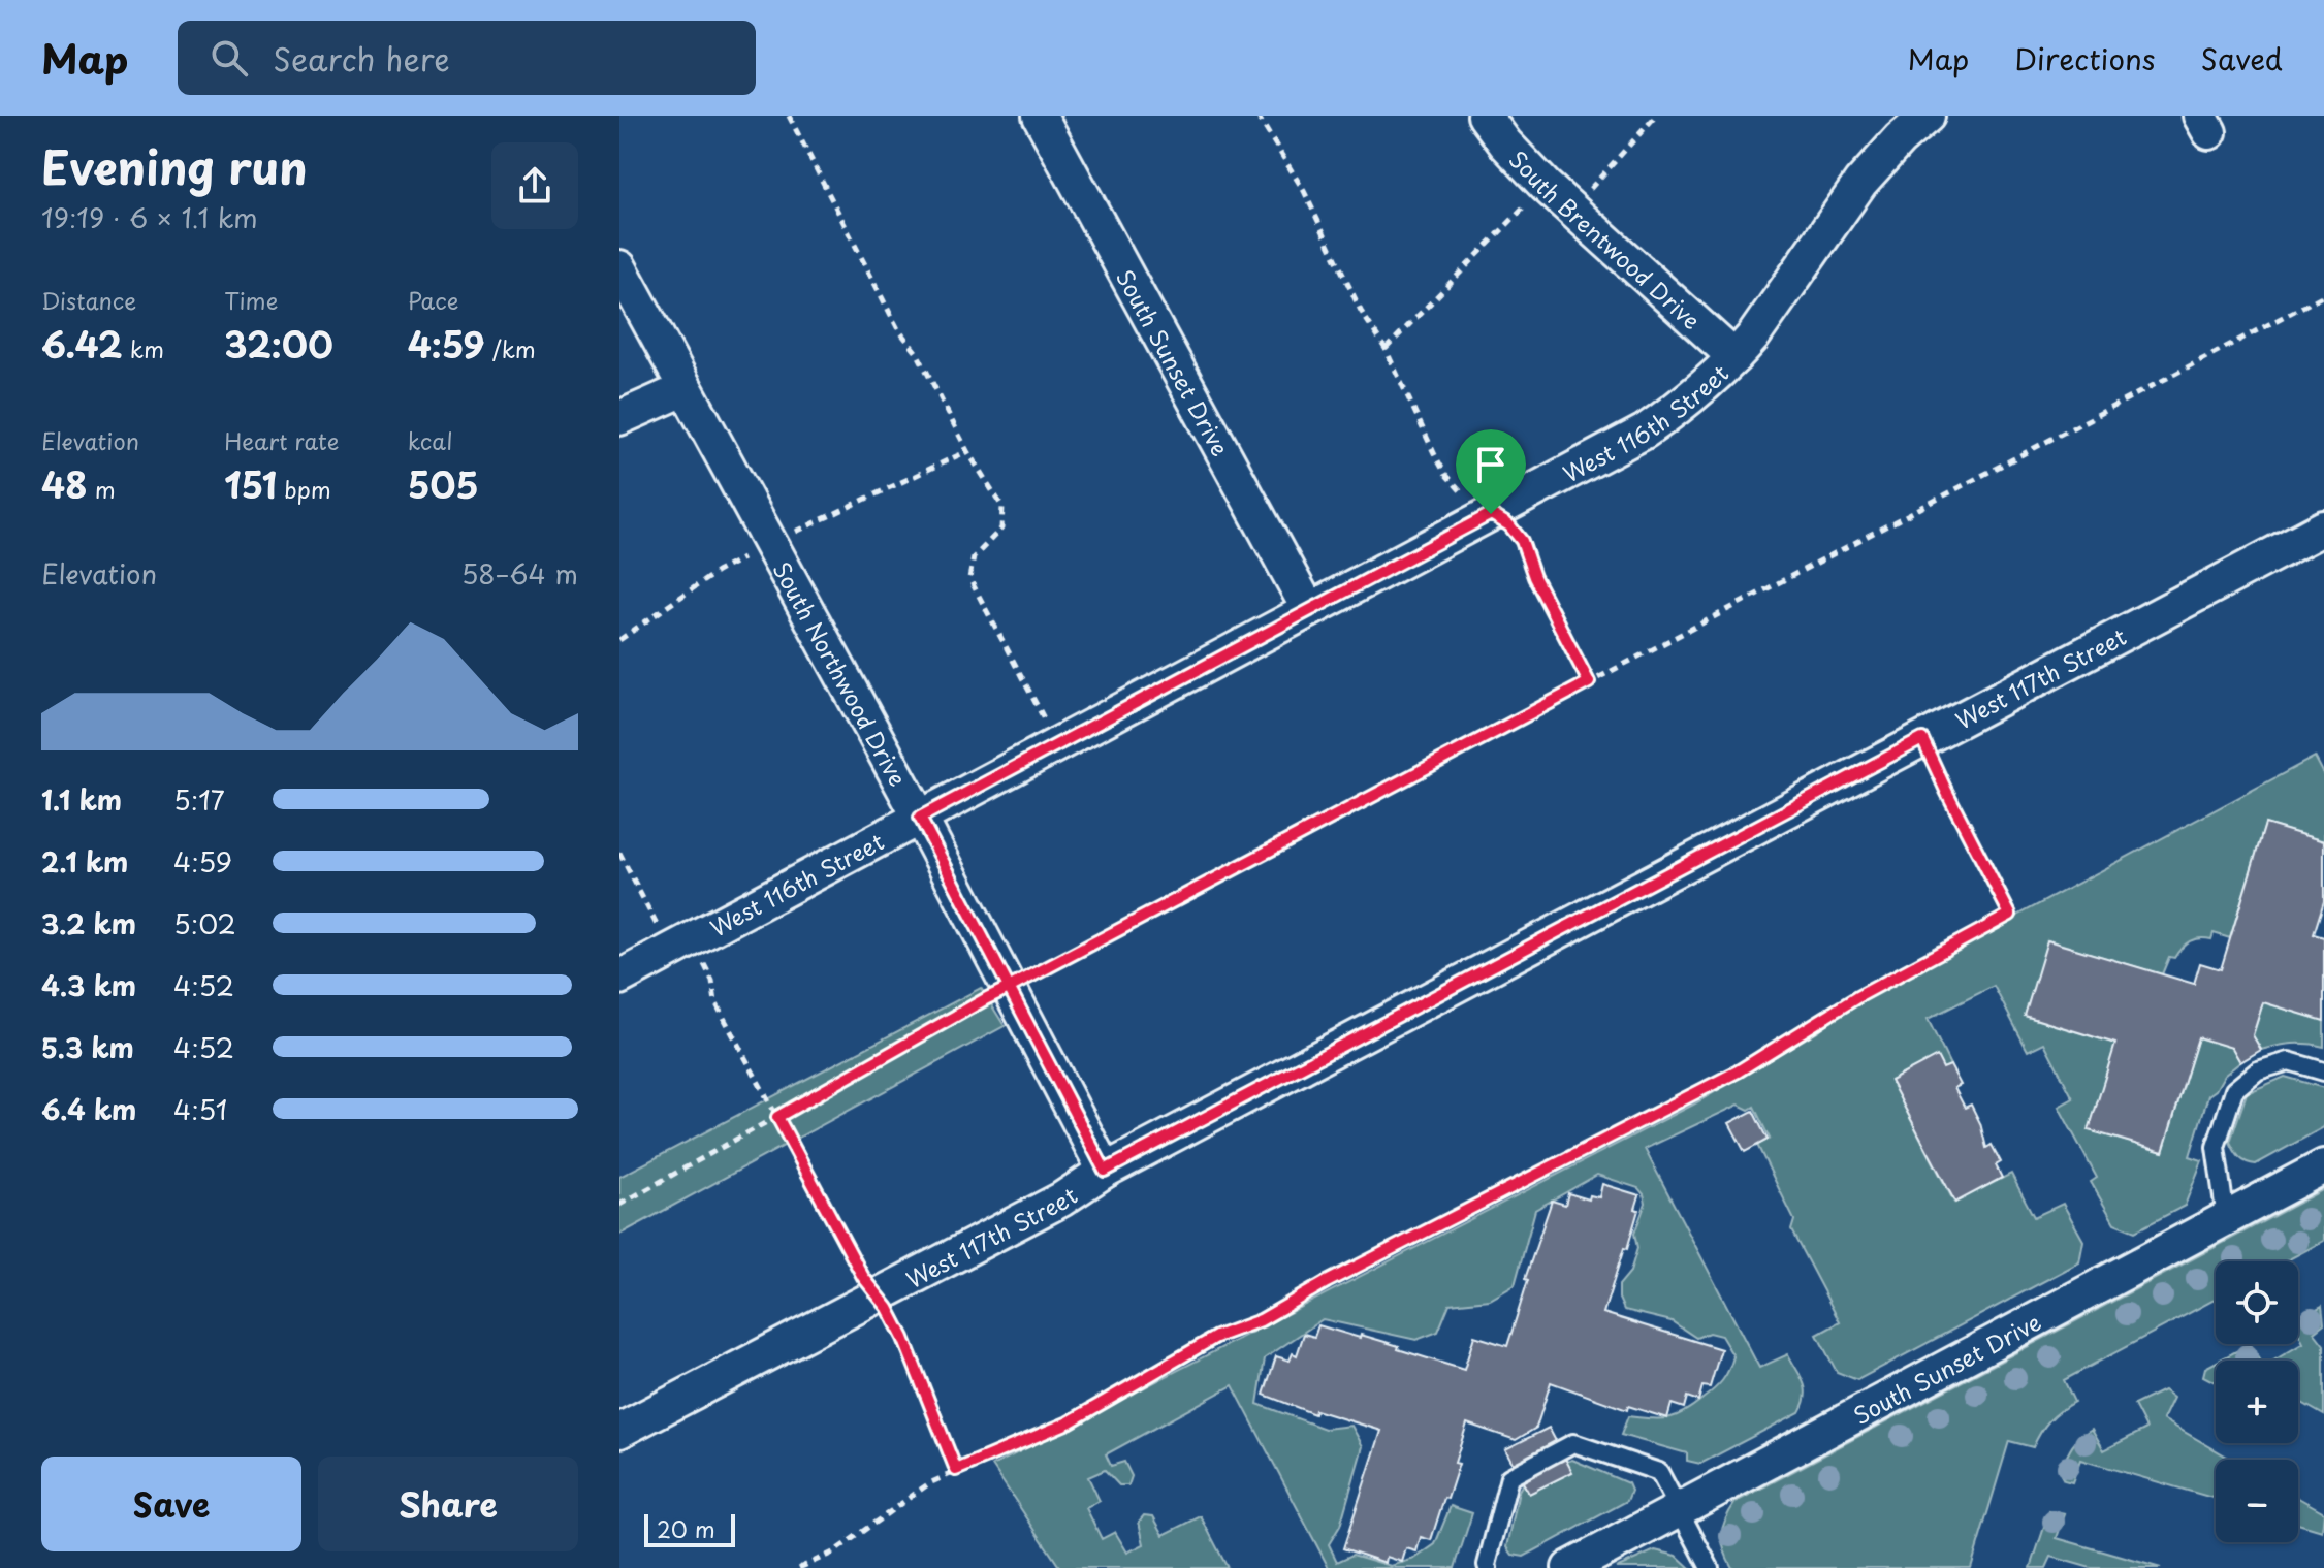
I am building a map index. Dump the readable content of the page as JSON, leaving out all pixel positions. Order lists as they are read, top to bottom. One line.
{"streets":{"street":["South Brentwood Drive","South Sunset Drive","West 116th Street","South Northwood Drive","West 117th Street"]},"crossings":[["South Brentwood Drive","West 116th Street"],["South Sunset Drive","West 116th Street"],["West 116th Street","South Northwood Drive"],["South Northwood Drive","West 117th Street"]],"scale_bar":"20 m","page":{"header":"Map","search":"Search here","nav":["Map","Directions","Saved"],"heading":["Evening run","19:19 · 6 × 1.1 km"],"stats":[["Distance","6.42 km"],["Time","32:00"],["Pace","4:59 /km"],["Elevation","48 m"],["Heart rate","151 bpm"],["kcal","505"]],"chart":["Elevation","58–64 m"],"list":[{"name":"1.1 km","note":"5:17"},{"name":"2.1 km","note":"4:59"},{"name":"3.2 km","note":"5:02"},{"name":"4.3 km","note":"4:52"},{"name":"5.3 km","note":"4:52"},{"name":"6.4 km","note":"4:51"}],"map_buttons":["+","−"],"buttons":["Save","Share"],"scale":"20 m"}}
